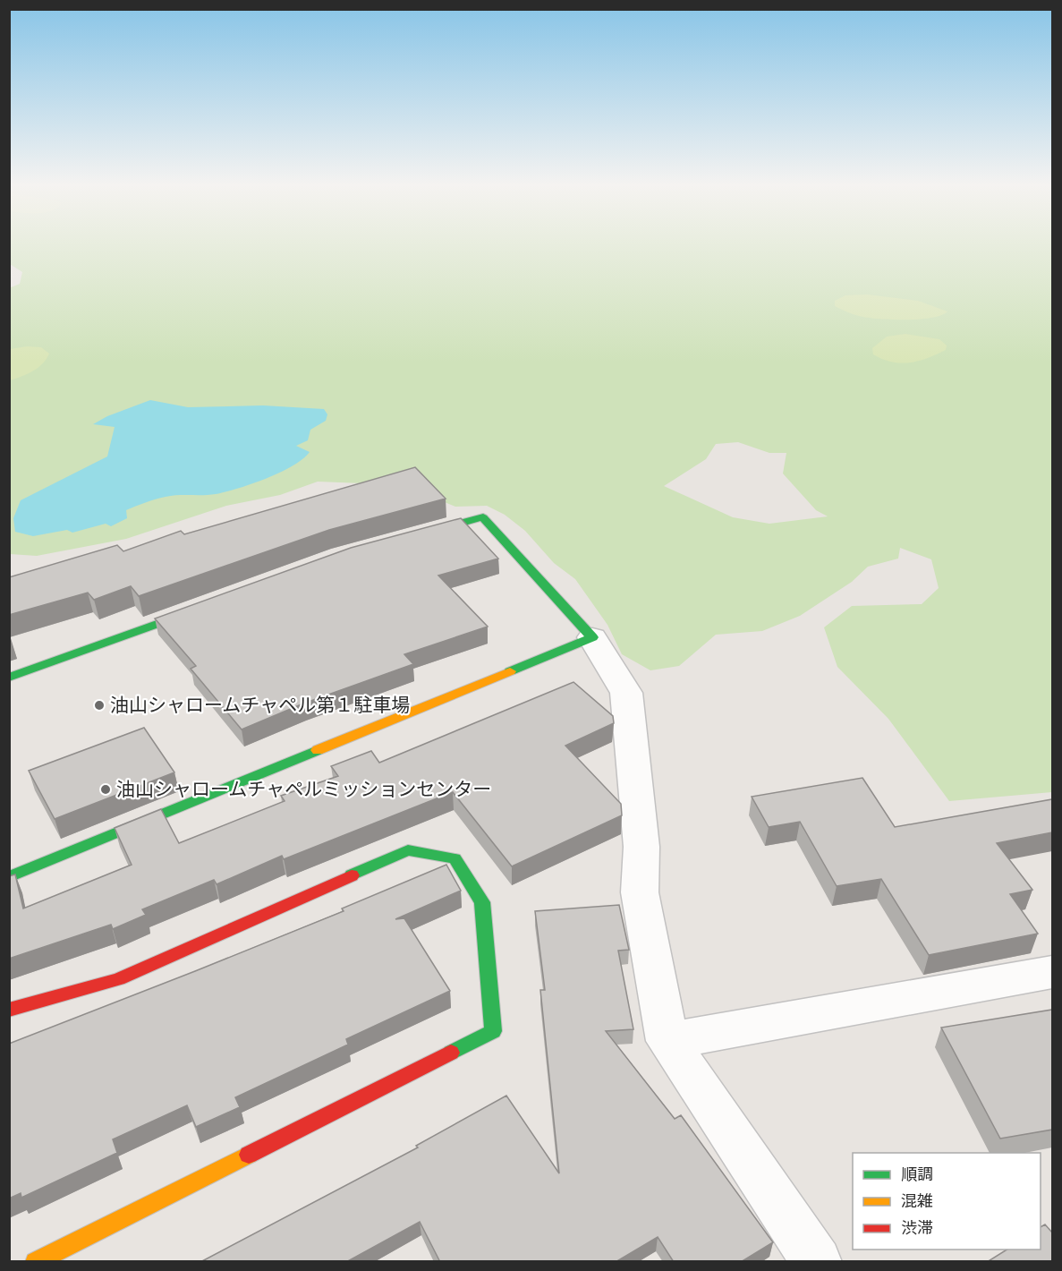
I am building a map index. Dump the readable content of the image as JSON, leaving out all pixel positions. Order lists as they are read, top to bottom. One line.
{"places":["油山シャロームチャペル第１駐車場","油山シャロームチャペルミッションセンター"],"legend":["順調","混雑","渋滞"]}
